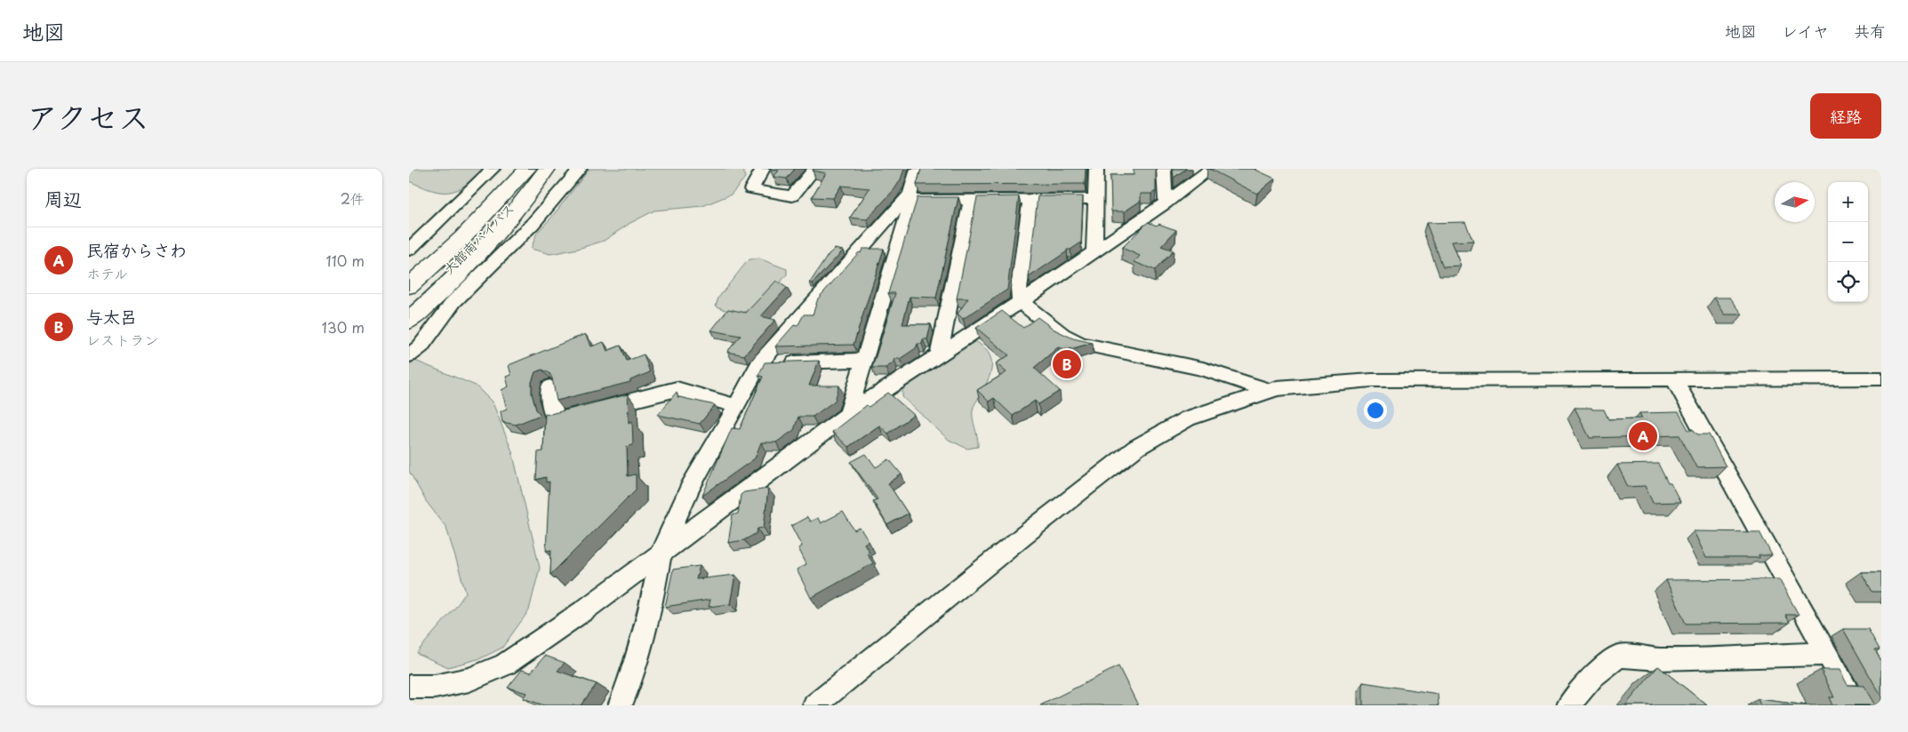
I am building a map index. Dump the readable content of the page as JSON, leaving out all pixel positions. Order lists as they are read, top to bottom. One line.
{"streets":{"highway":["大館南バイパス"]},"north":"right","page":{"header":"地図","nav":["地図","レイヤ","共有"],"title":"アクセス","buttons":"経路","heading":["周辺","2件"],"map_buttons":["+","−"],"list":[{"mark":"A","name":"民宿からさわ","note":"ホテル","value":"110 m"},{"mark":"B","name":"与太呂","note":"レストラン","value":"130 m"}],"pins":["B","A"]}}
